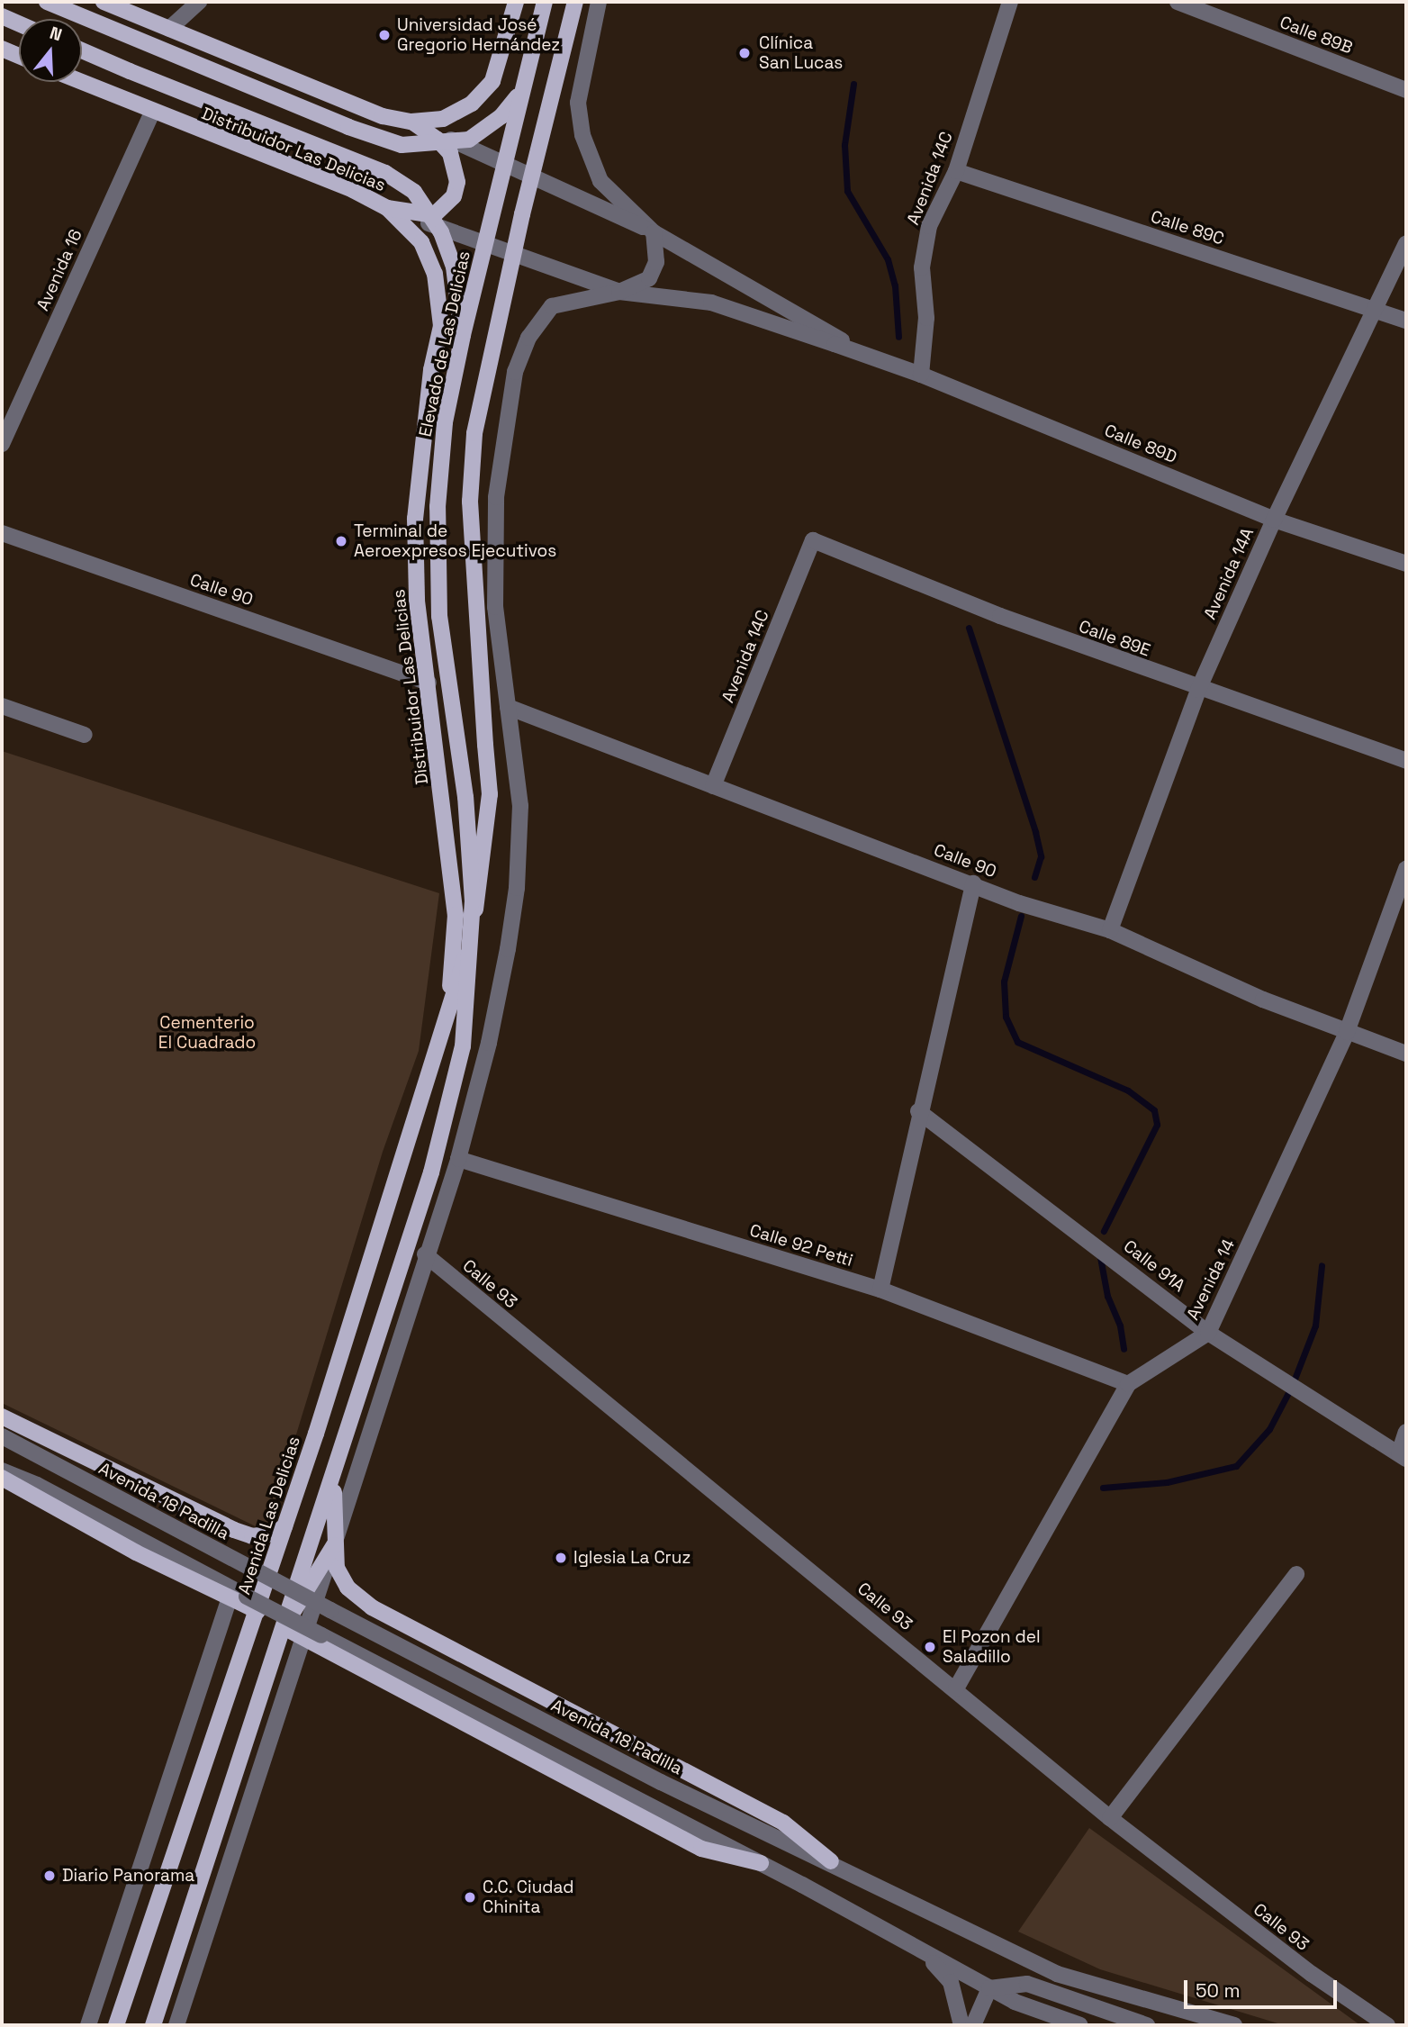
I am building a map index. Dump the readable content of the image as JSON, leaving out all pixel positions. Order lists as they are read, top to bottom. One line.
{"streets":{"main road":["Distribuidor Las Delicias","Elevado de Las Delicias","Avenida Las Delicias"],"street":["Calle 89B","Avenida 14C","Calle 89C","Avenida 16","Calle 89D","Avenida 14A","Calle 90","Calle 89E","Calle 92 Petti","Calle 91A","Avenida 14","Calle 93","Avenida 18 Padilla"]},"crossings":[["Distribuidor Las Delicias","Avenida 16"],["Distribuidor Las Delicias","Calle 90"],["Distribuidor Las Delicias","Avenida Las Delicias"],["Avenida 14C","Calle 89C"],["Avenida 14C","Calle 89D"],["Avenida 14C","Calle 90"],["Avenida 14C","Calle 89E"],["Calle 89C","Avenida 14A"],["Calle 89D","Avenida 14A"],["Avenida 14A","Calle 90"],["Avenida 14A","Calle 89E"],["Calle 90","Avenida 14"],["Calle 92 Petti","Avenida 14"],["Calle 91A","Avenida 14"],["Avenida 14","Calle 93"]],"parks":["Cementerio El Cuadrado"],"places":["Universidad José Gregorio Hernández","Clínica San Lucas","Terminal de Aeroexpresos Ejecutivos","Iglesia La Cruz","El Pozon del Saladillo","Diario Panorama","C.C. Ciudad Chinita"],"scale_bar":"50 m","north":"top"}
